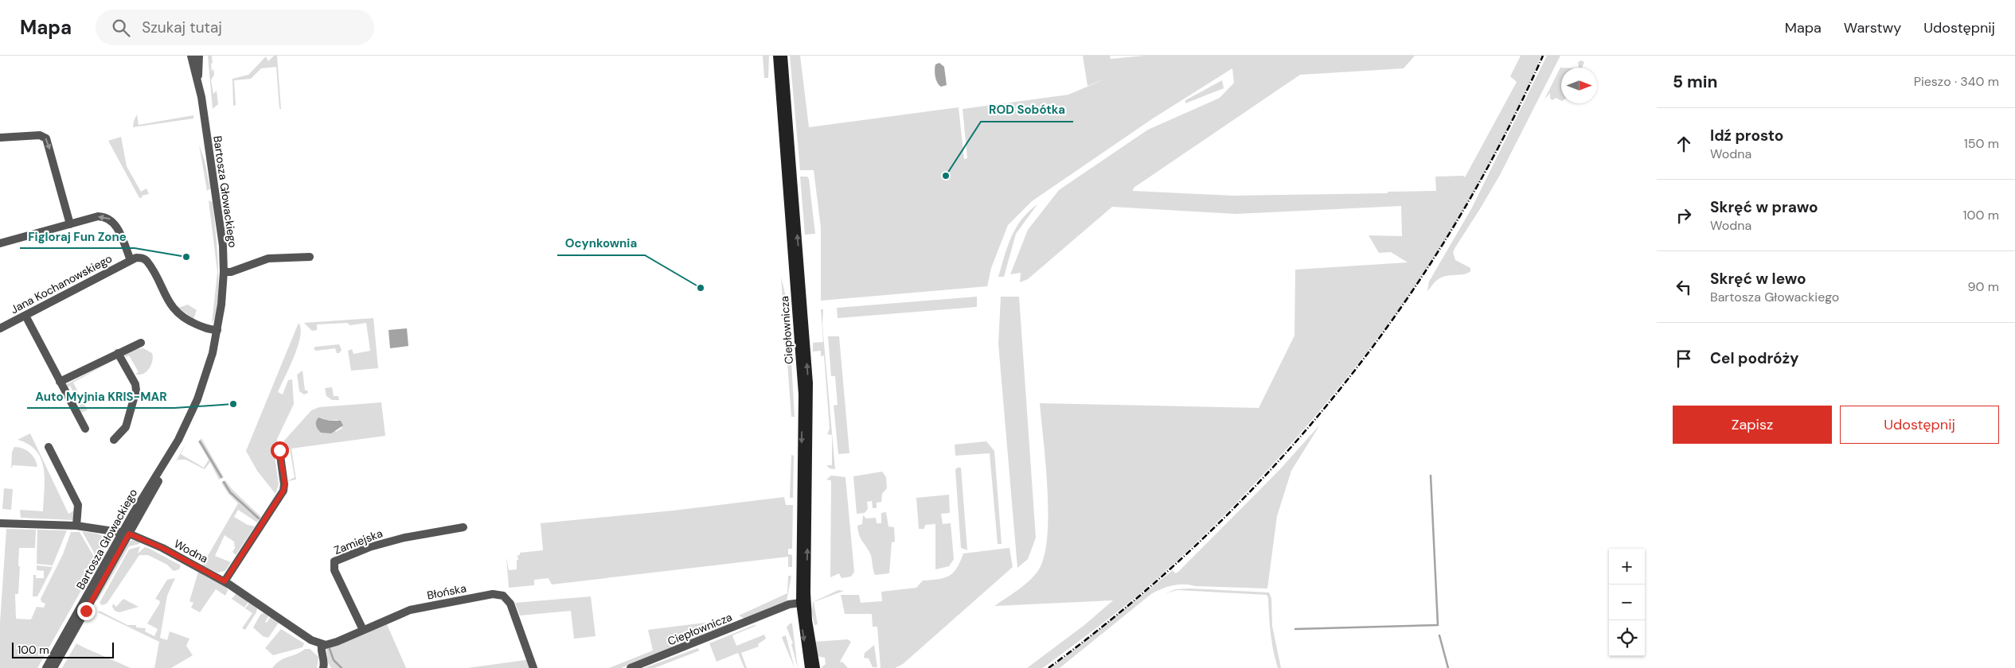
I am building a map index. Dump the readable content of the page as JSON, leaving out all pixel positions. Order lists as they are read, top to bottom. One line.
{"streets":{"main road":["Ciepłownicza"],"street":["Bartosza Głowackiego","Jana Kochanowskiego","Zamiejska","Wodna","Błońska"]},"crossings":[["Bartosza Głowackiego","Wodna"],["Zamiejska","Błońska"],["Wodna","Błońska"]],"places":["ROD Sobótka","Figloraj Fun Zone","Ocynkownia","Auto Myjnia KRIS-MAR"],"scale_bar":"100 m","north":"right","page":{"header":"Mapa","search":"Szukaj tutaj","nav":["Mapa","Warstwy","Udostępnij"],"heading":["5 min","Pieszo · 340 m"],"list":[["Idź prosto","Wodna","150 m"],["Skręć w prawo","Wodna","100 m"],["Skręć w lewo","Bartosza Głowackiego","90 m"],"Cel podróży"],"buttons":["Zapisz","Udostępnij"],"map_buttons":["+","−"],"scale":"100 m"}}
